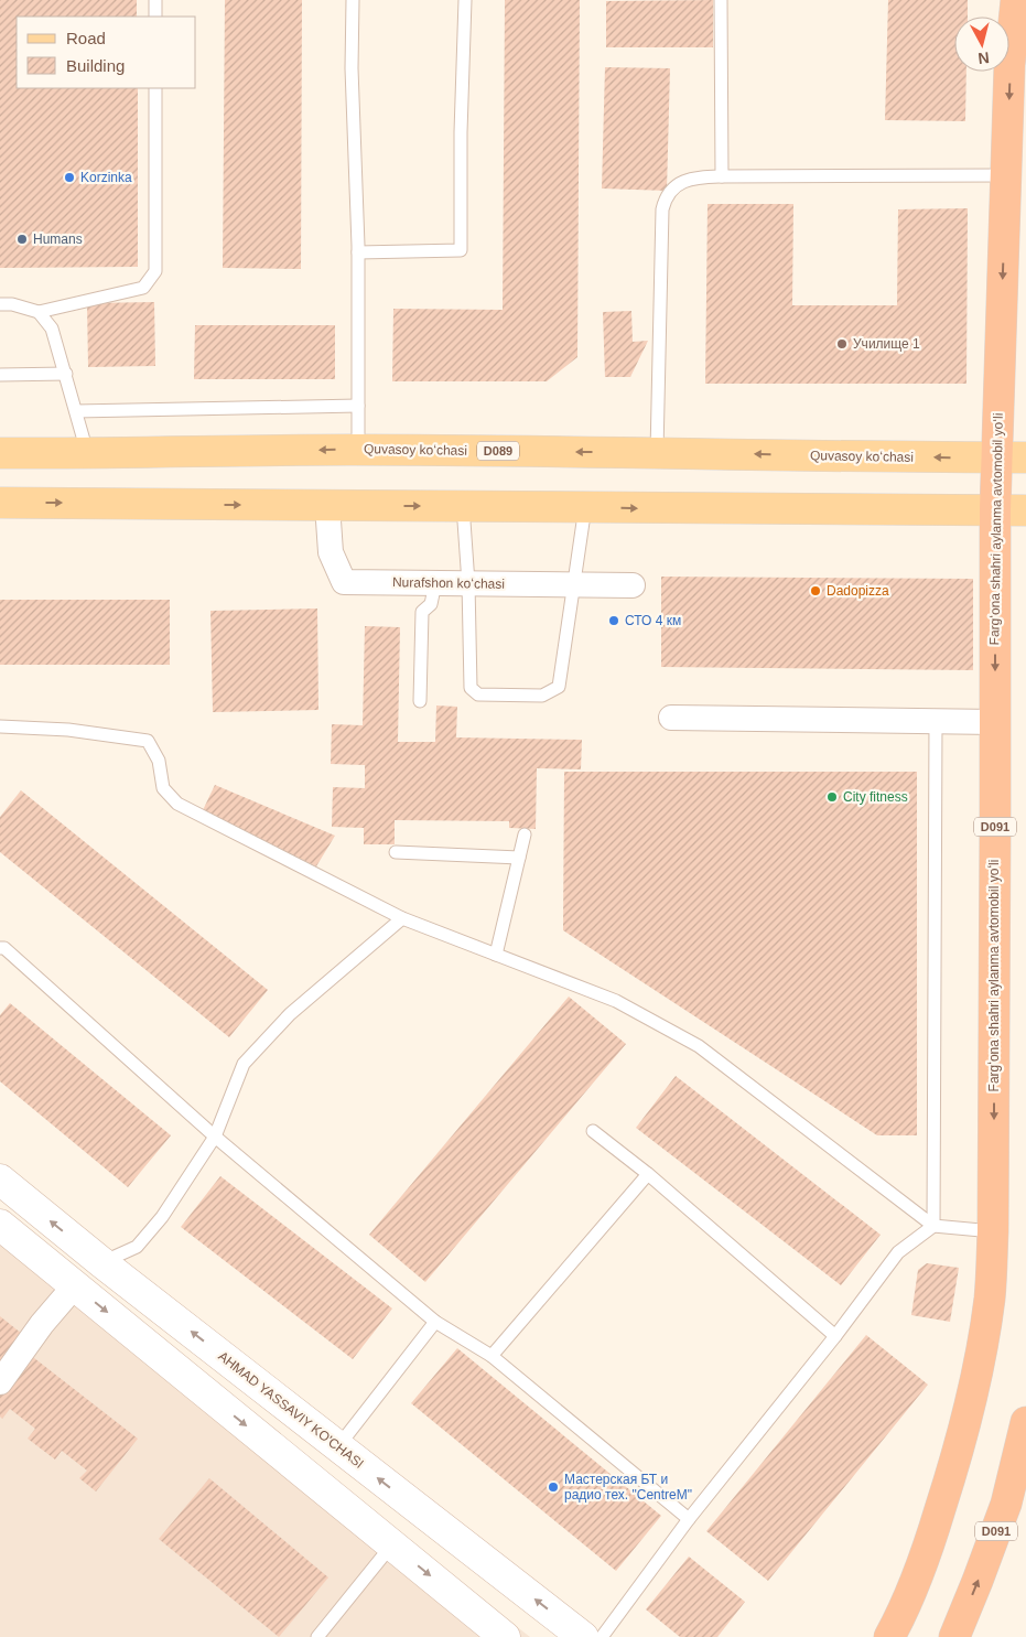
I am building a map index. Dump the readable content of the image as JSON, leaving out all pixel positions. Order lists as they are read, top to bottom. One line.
{"streets":{"highway":["Fargʻona shahri aylanma avtomobil yoʻli","D091"],"main road":["Quvasoy koʻchasi","D089","AHMAD YASSAVIY KO'CHASI"],"street":["Nurafshon koʻchasi"]},"crossings":[["Quvasoy koʻchasi","D089"],["Quvasoy koʻchasi","Fargʻona shahri aylanma avtomobil yoʻli"],["D089","Fargʻona shahri aylanma avtomobil yoʻli"]],"one_way":["Fargʻona shahri aylanma avtomobil yoʻli"],"places":["Korzinka","Humans","Училище 1","Dadopizza","СТО 4 км","City fitness","Мастерская БТ и радио тех. \"CentreM\""],"legend":["Road","Building"],"north":"bottom"}
